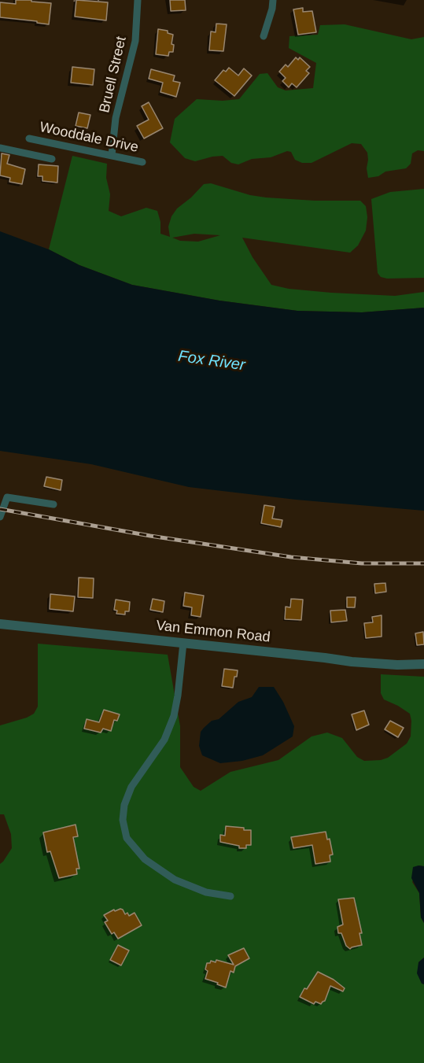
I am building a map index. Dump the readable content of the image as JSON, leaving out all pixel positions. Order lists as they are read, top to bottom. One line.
{"streets":{"street":["Bruell Street","Wooddale Drive","Van Emmon Road"]},"crossings":[["Bruell Street","Wooddale Drive"]],"water":["Fox River"]}
